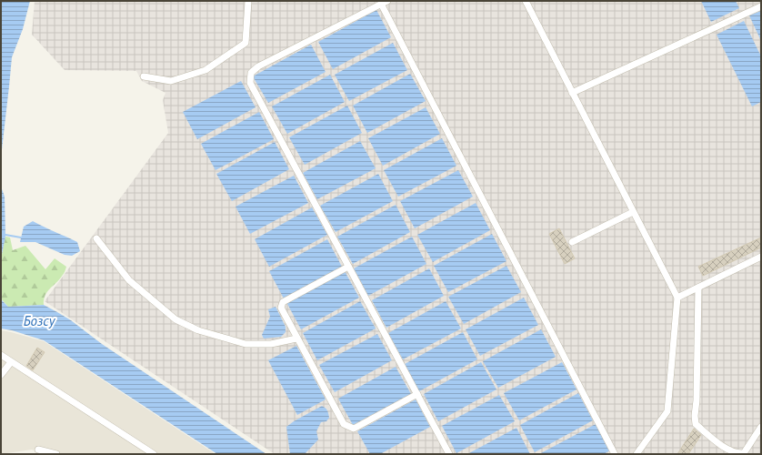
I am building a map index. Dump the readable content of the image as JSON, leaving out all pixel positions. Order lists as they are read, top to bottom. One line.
{"water":["Бозсу"]}
